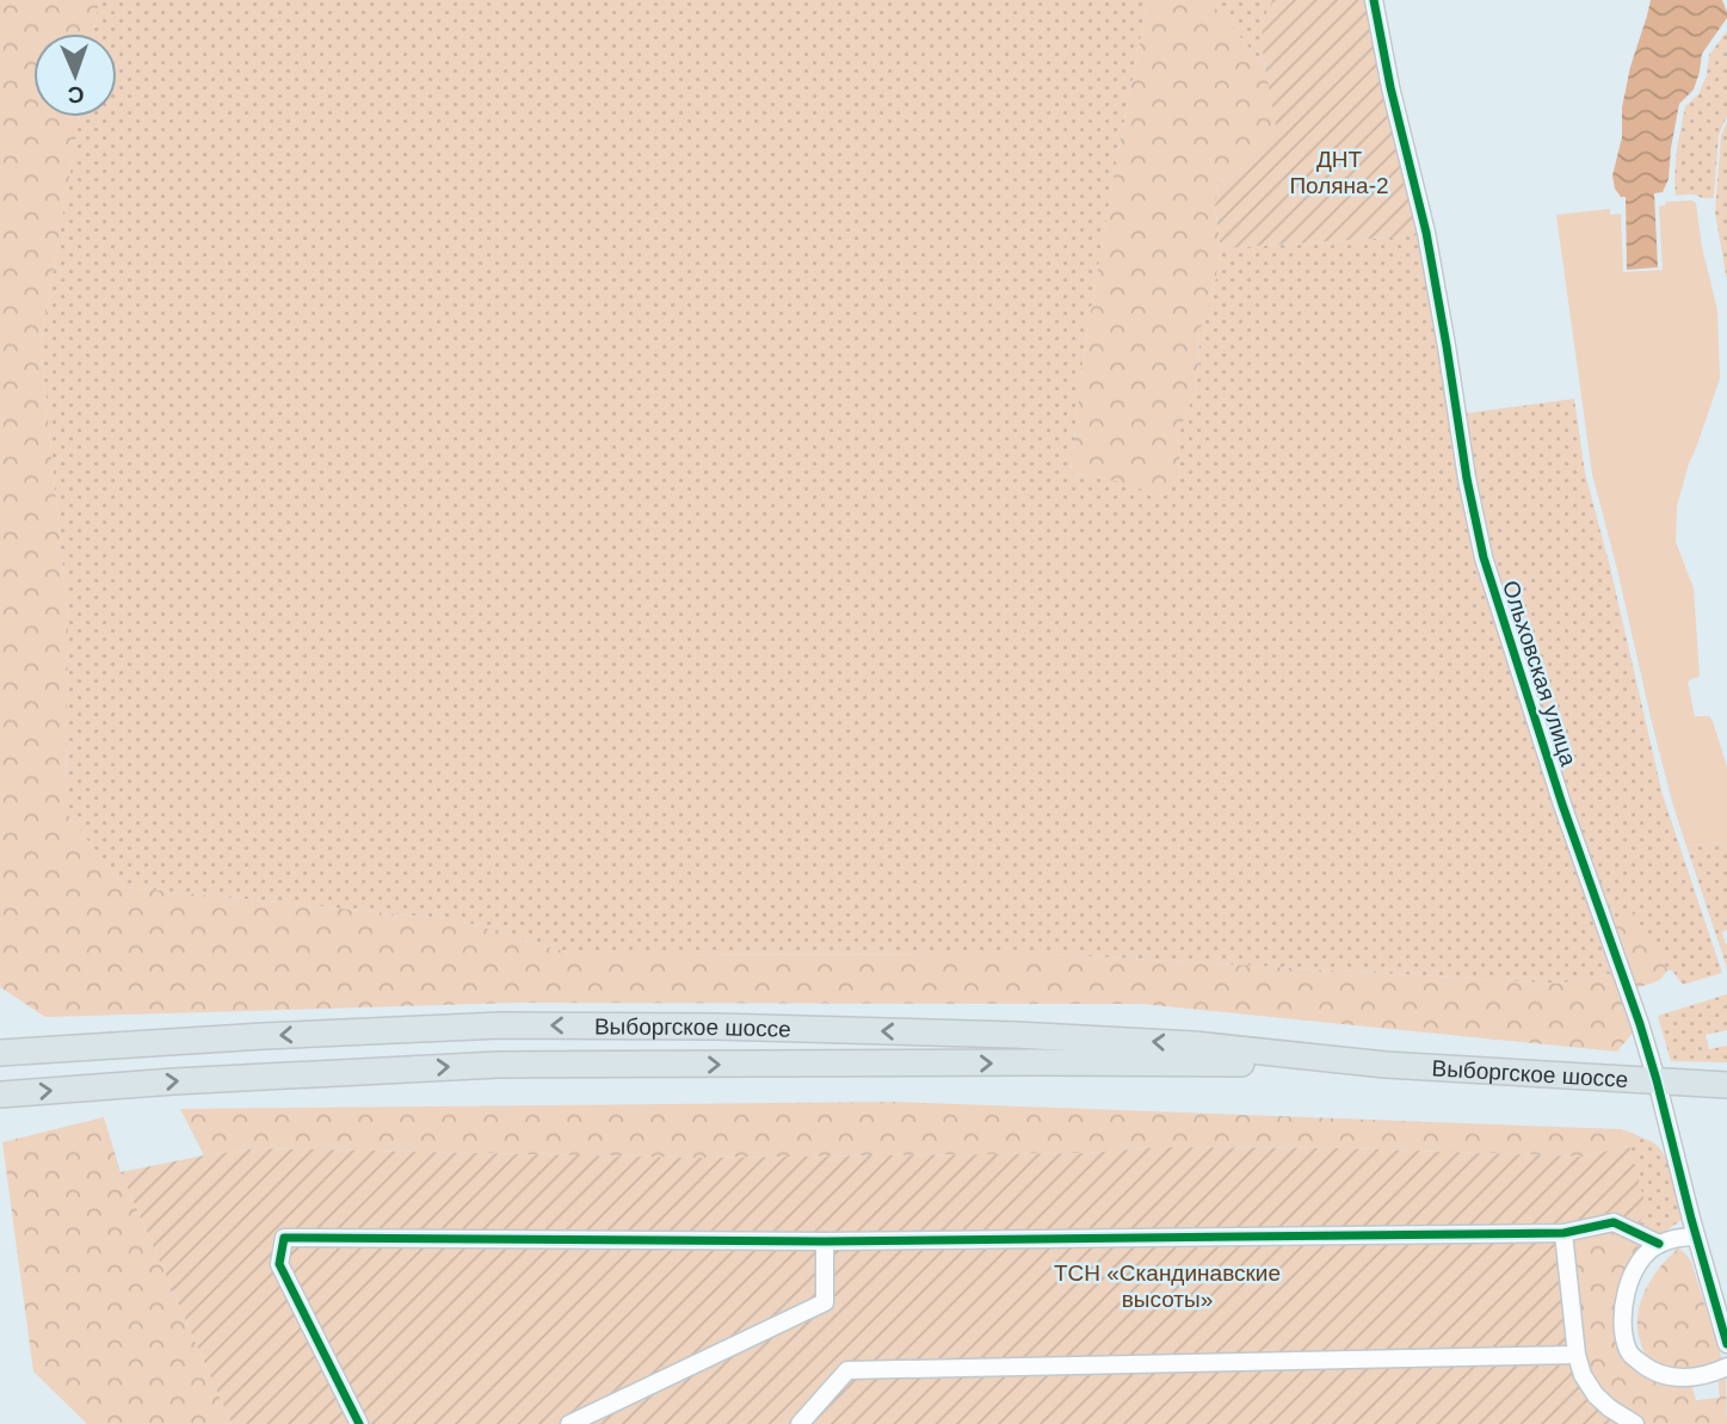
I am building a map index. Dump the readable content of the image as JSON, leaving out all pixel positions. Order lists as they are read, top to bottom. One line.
{"streets":{"main road":["Выборгское шоссе"],"street":["Ольховская улица"]},"crossings":[["Ольховская улица","Выборгское шоссе"]],"parks":["ДНТ Поляна-2","ТСН «Скандинавские высоты»"],"north":"bottom"}
